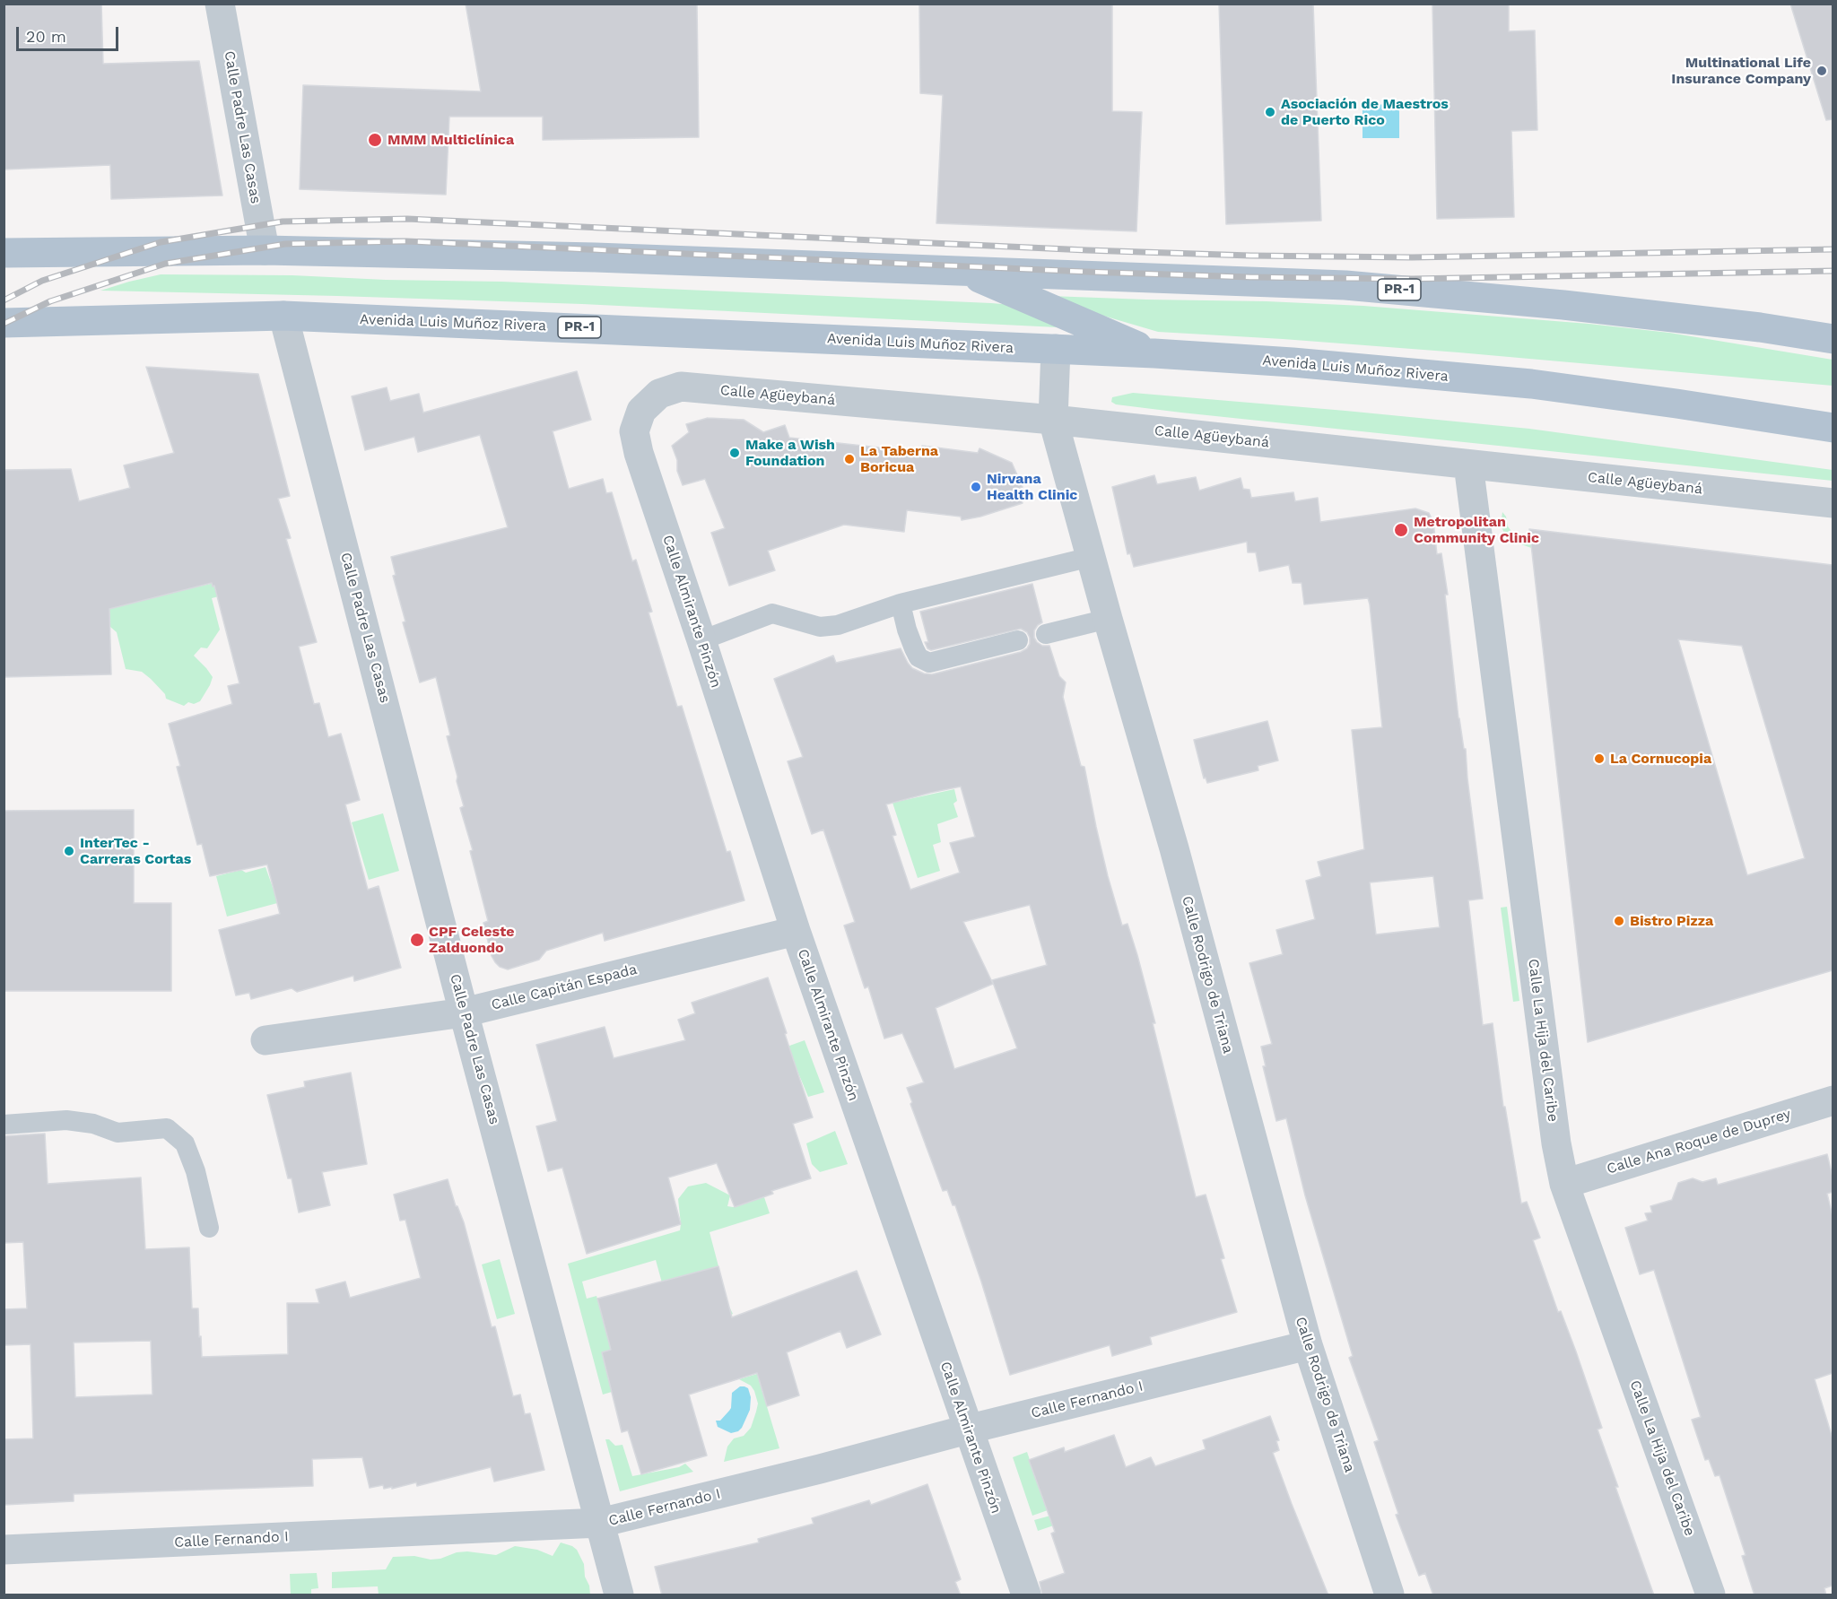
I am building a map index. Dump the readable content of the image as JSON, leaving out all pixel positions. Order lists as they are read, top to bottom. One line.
{"streets":{"main road":["PR-1","Avenida Luis Muñoz Rivera"],"street":["Calle Padre Las Casas","Calle Agüeybaná","Calle Almirante Pinzón","Calle Rodrigo de Triana","Calle Capitán Espada","Calle La Hija del Caribe","Calle Ana Roque de Duprey","Calle Fernando I"]},"crossings":[["Calle Padre Las Casas","PR-1"],["Calle Padre Las Casas","Avenida Luis Muñoz Rivera"],["Calle Padre Las Casas","Calle Capitán Espada"],["Calle Padre Las Casas","Calle Fernando I"],["Avenida Luis Muñoz Rivera","Calle Rodrigo de Triana"],["Calle Agüeybaná","Calle Almirante Pinzón"],["Calle Agüeybaná","Calle Rodrigo de Triana"],["Calle Agüeybaná","Calle La Hija del Caribe"],["Calle Almirante Pinzón","Calle Capitán Espada"],["Calle Almirante Pinzón","Calle Fernando I"],["Calle Rodrigo de Triana","Calle Fernando I"],["Calle La Hija del Caribe","Calle Ana Roque de Duprey"]],"places":["Multinational Life Insurance Company","Asociación de Maestros de Puerto Rico","MMM Multiclínica","Make a Wish Foundation","La Taberna Boricua","Nirvana Health Clinic","Metropolitan Community Clinic","La Cornucopia","InterTec - Carreras Cortas","Bistro Pizza","CPF Celeste Zalduondo"],"scale_bar":"20 m"}
